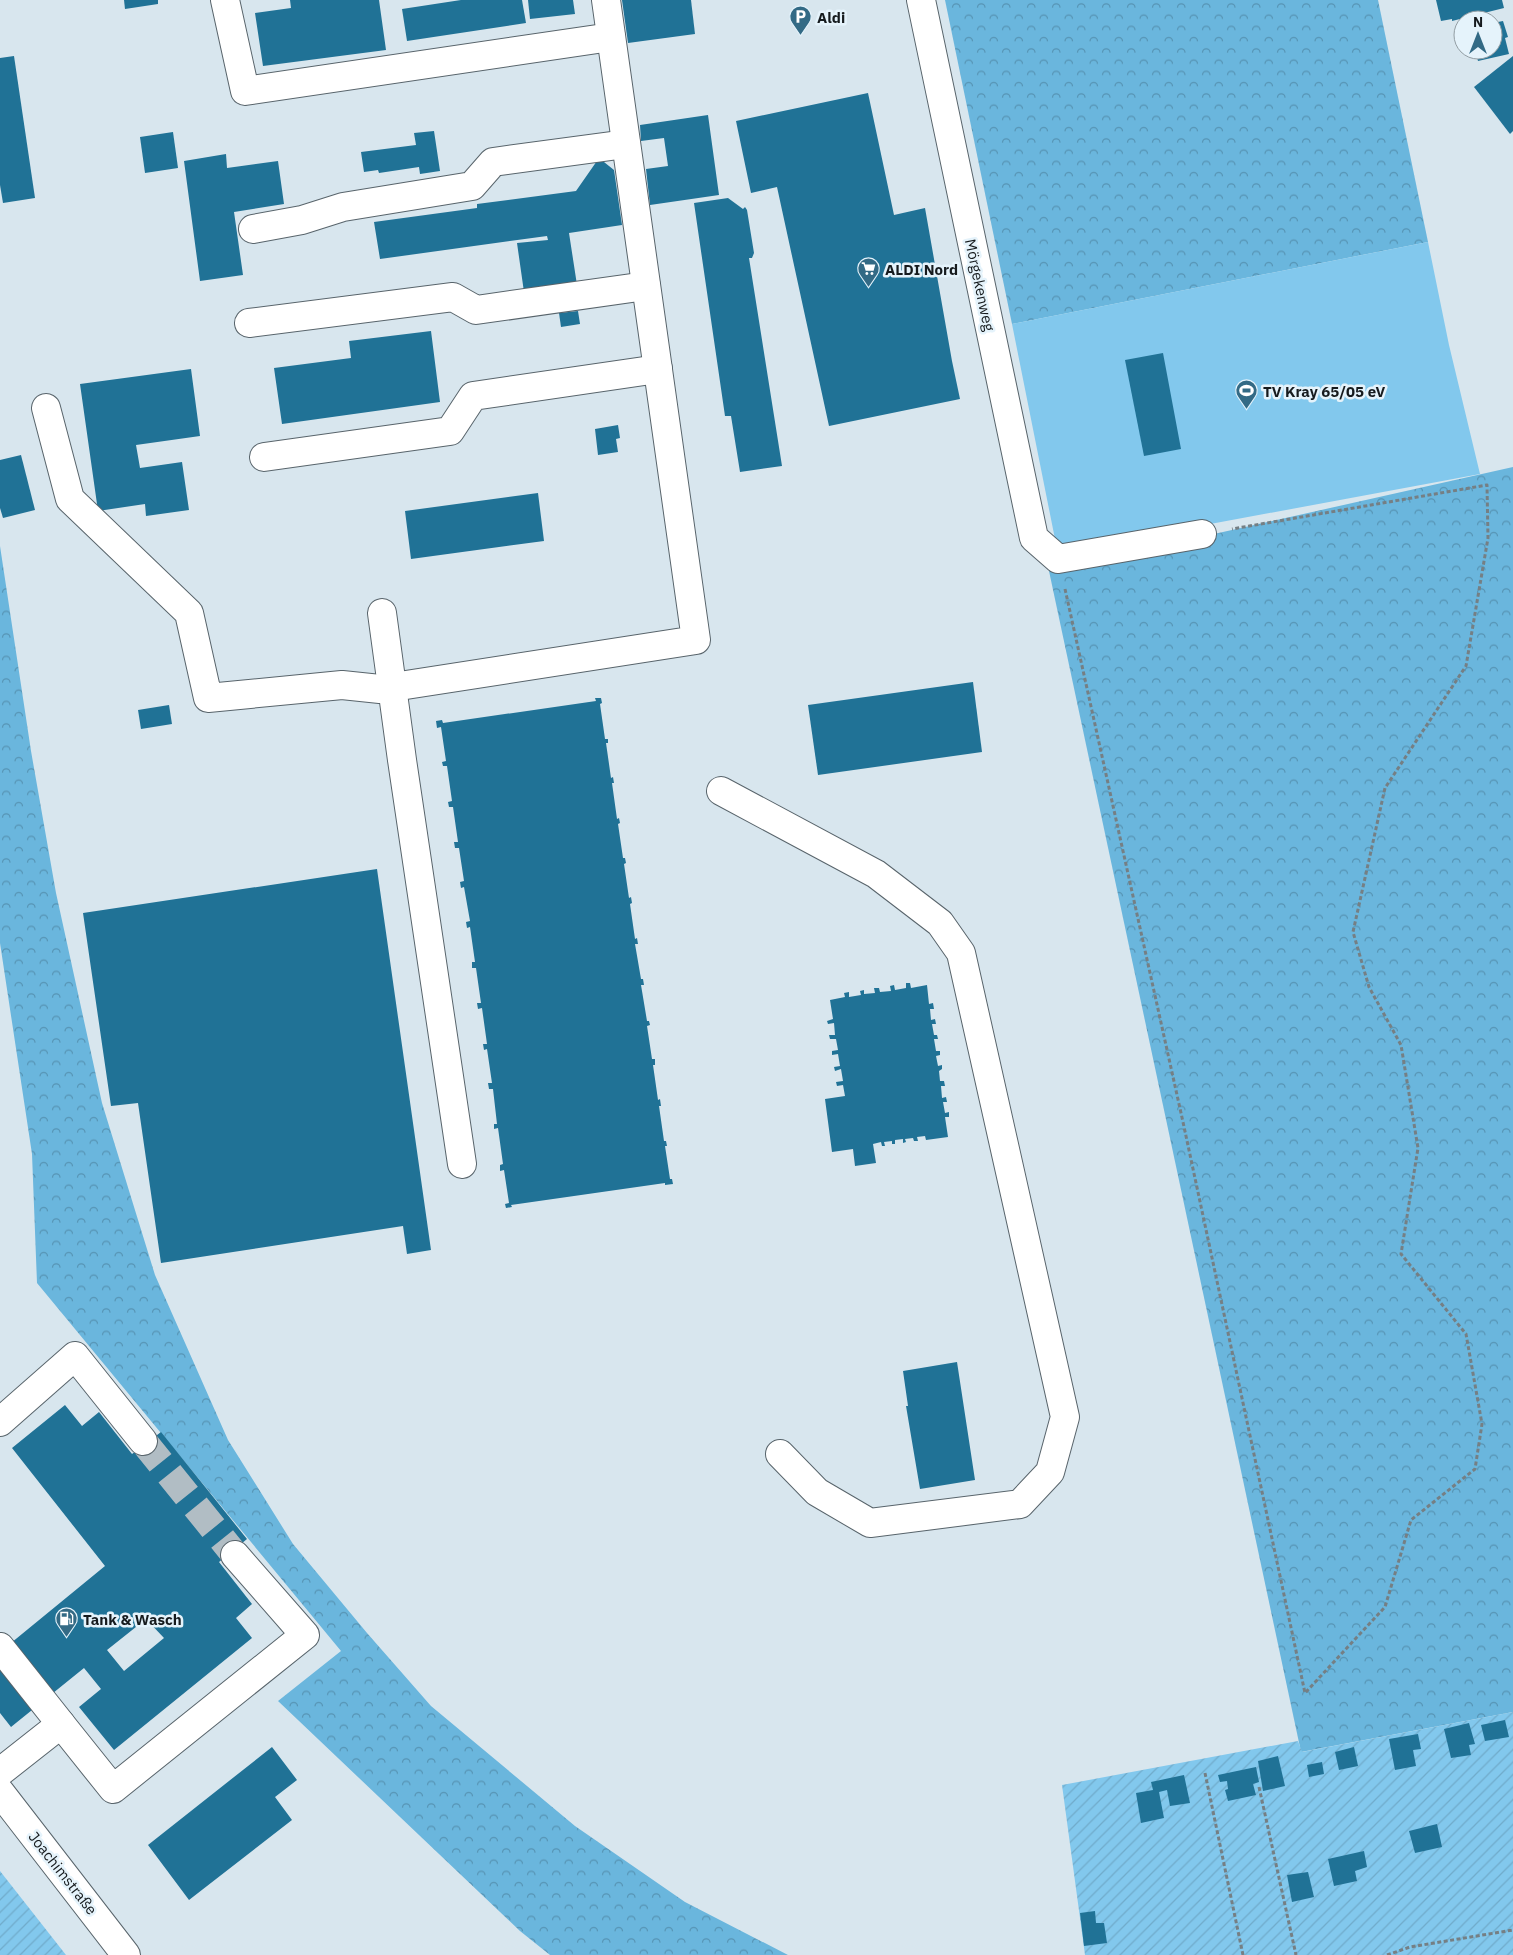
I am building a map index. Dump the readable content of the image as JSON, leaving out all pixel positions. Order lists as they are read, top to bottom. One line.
{"streets":{"street":["Mörgekenweg","Joachimstraße"]},"places":{"parking":["Aldi"],"supermarket":["ALDI Nord"],"sports":["TV Kray 65/05 eV"],"fuel station":["Tank & Wasch"]},"north":"top"}
